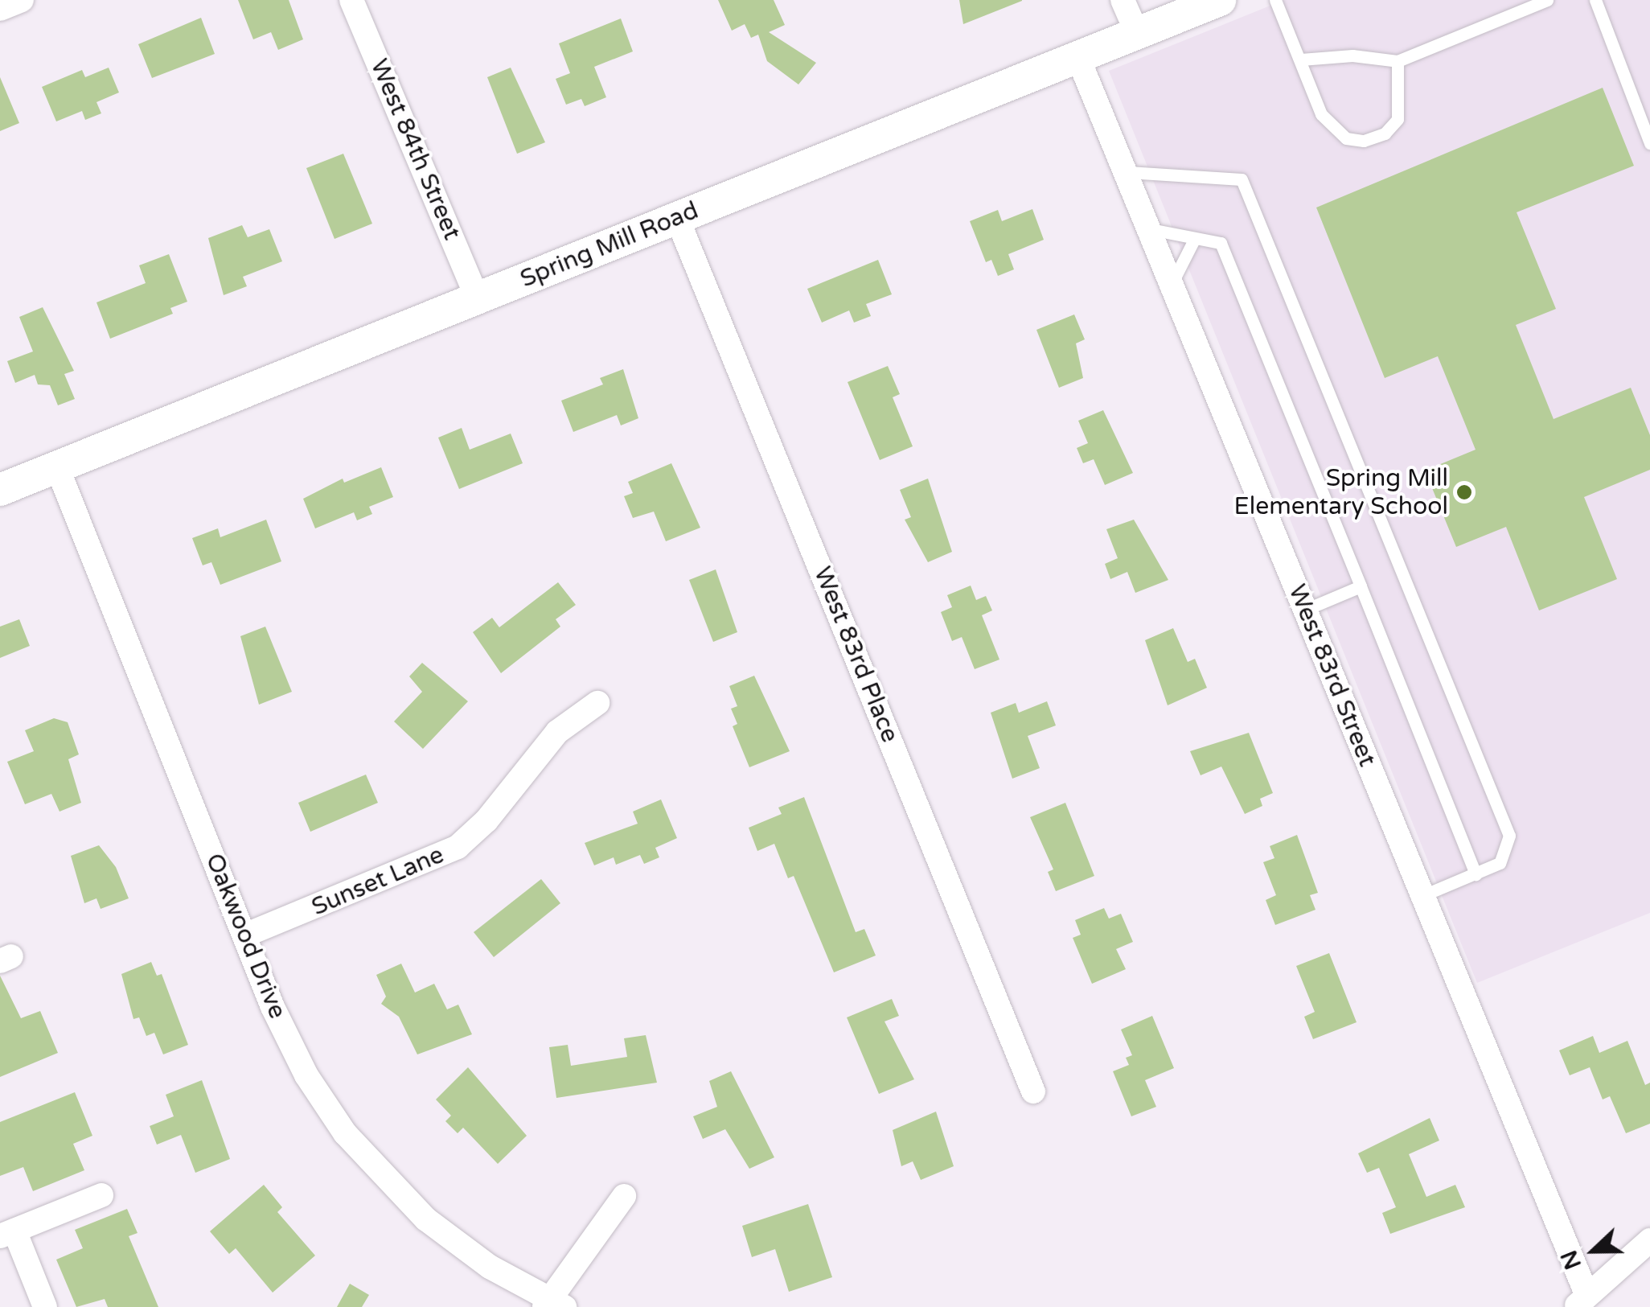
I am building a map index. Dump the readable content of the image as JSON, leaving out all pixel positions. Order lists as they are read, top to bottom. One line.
{"streets":{"street":["West 84th Street","Spring Mill Road","West 83rd Place","West 83rd Street","Sunset Lane","Oakwood Drive"]},"crossings":[["West 84th Street","Spring Mill Road"],["Spring Mill Road","West 83rd Place"],["Spring Mill Road","West 83rd Street"],["Spring Mill Road","Oakwood Drive"],["Sunset Lane","Oakwood Drive"]],"places":["Spring Mill Elementary School"],"north":"left"}
